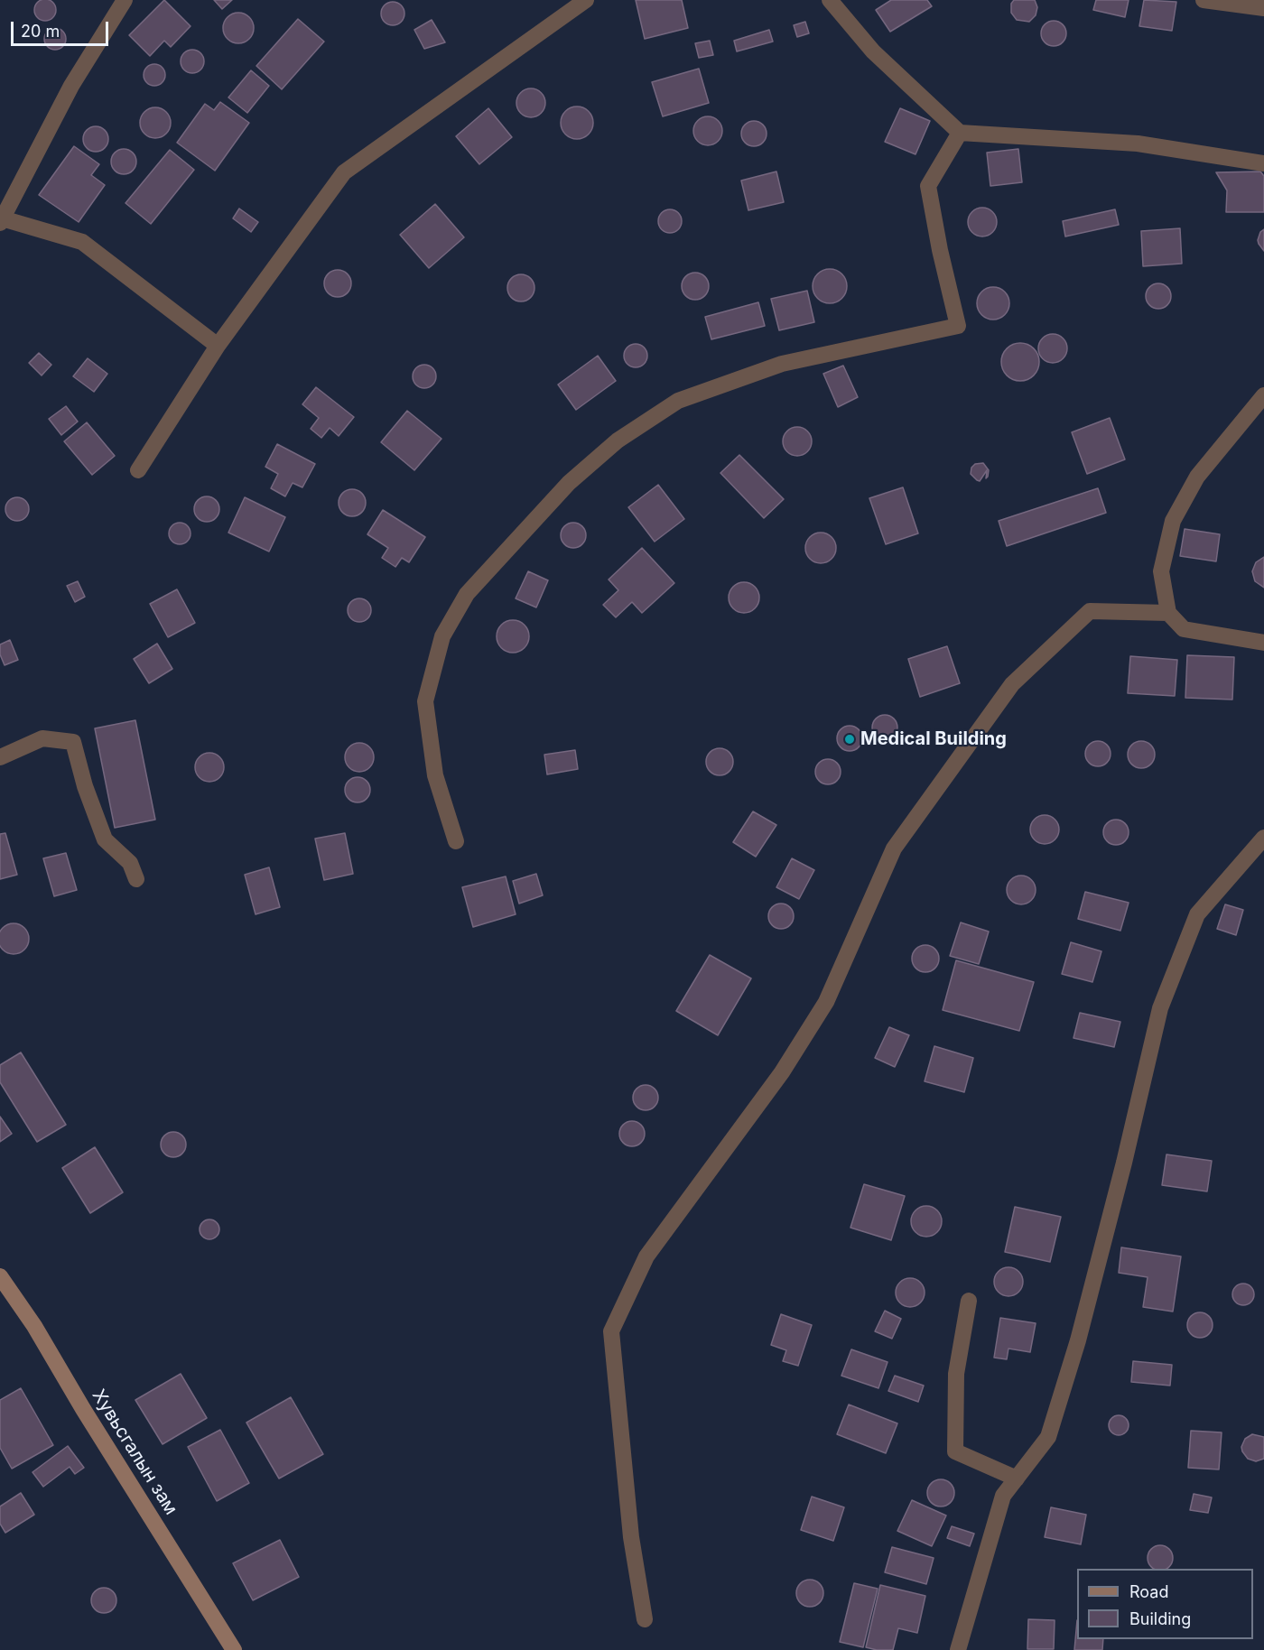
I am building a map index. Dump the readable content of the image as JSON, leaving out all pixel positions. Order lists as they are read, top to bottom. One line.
{"streets":{"main road":["Хувьсгалын зам"]},"places":["Medical Building"],"legend":["Road","Building"],"scale_bar":"20 m"}
